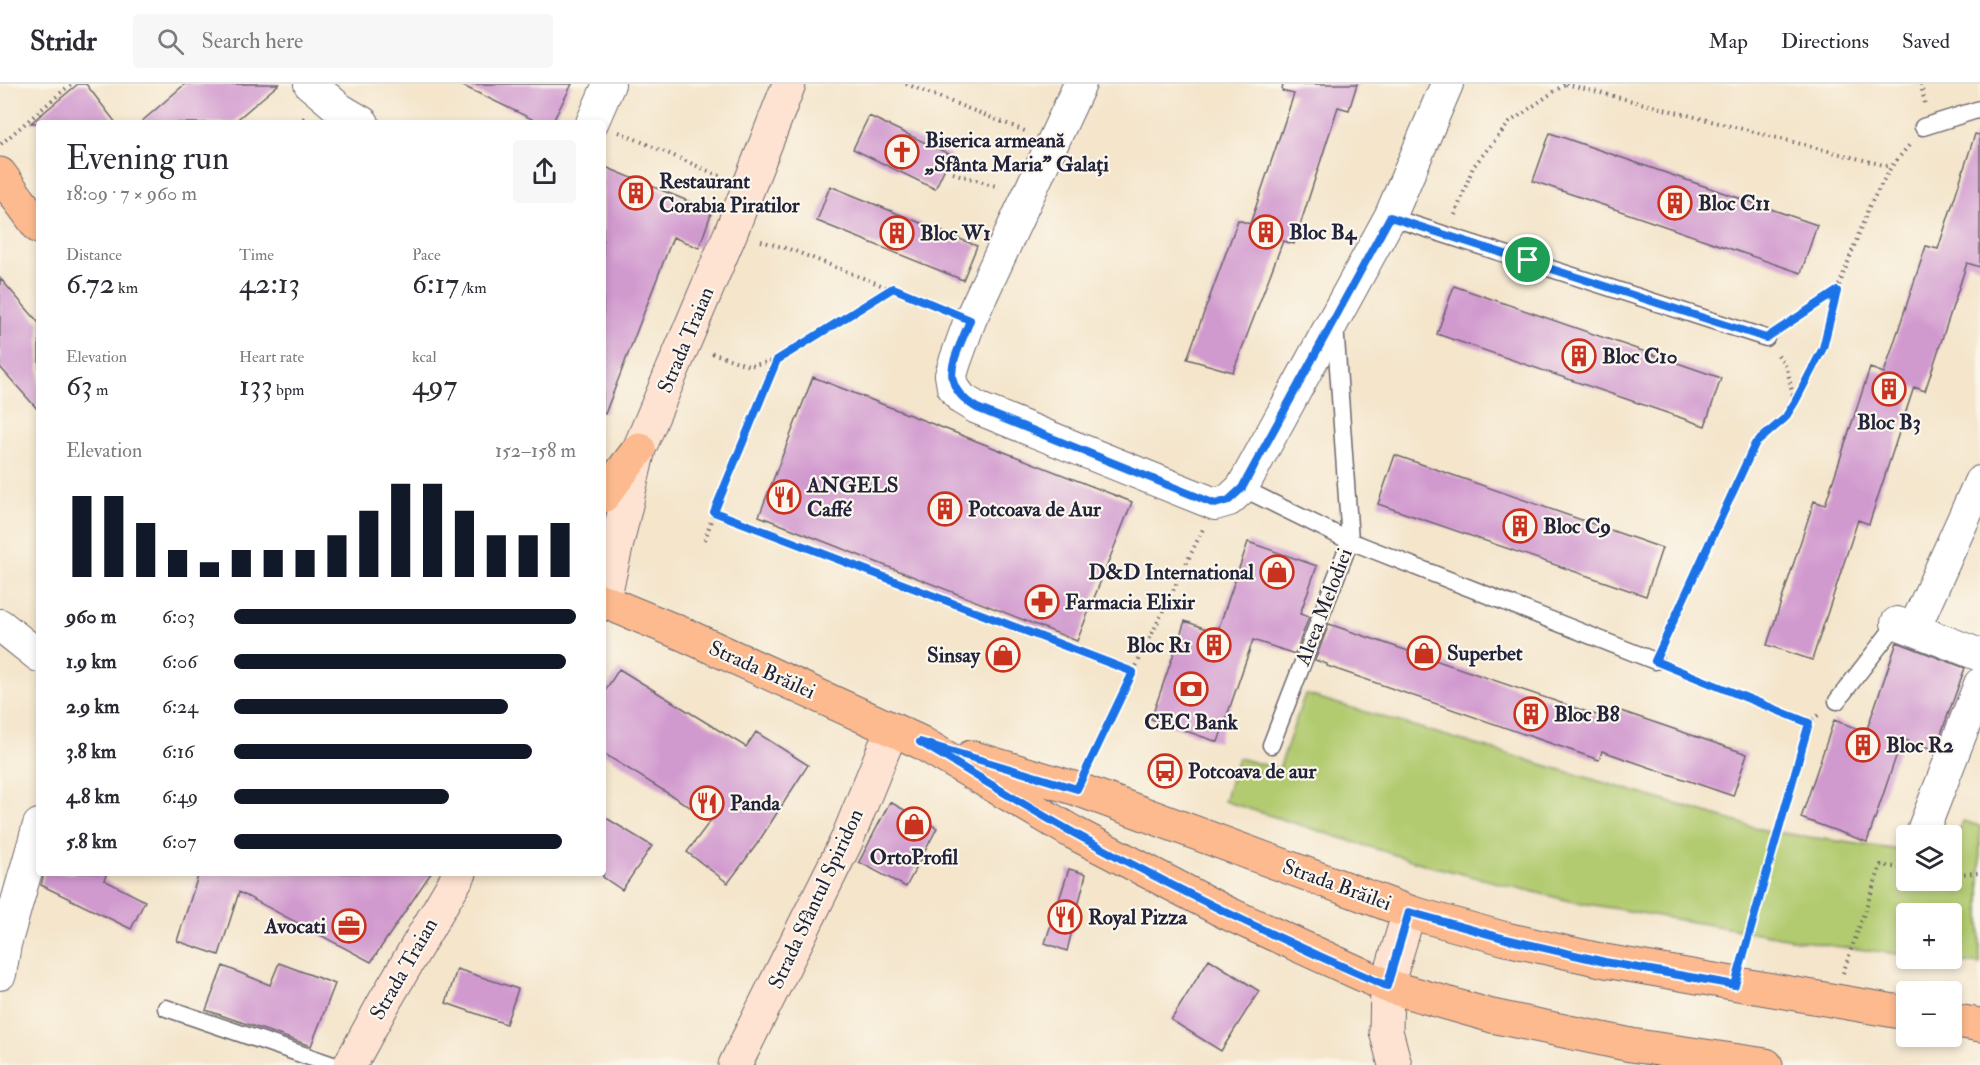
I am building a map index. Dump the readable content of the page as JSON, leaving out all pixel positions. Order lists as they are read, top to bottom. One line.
{"streets":{"main road":["Strada Traian","Strada Brăilei","Strada Sfântul Spiridon"],"lane":["Aleea Melodiei"]},"crossings":[["Strada Brăilei","Strada Sfântul Spiridon"]],"places":{"church":["Biserica armeană „Sfânta Maria” Galați"],"building":["Restaurant Corabia Piratilor","Bloc C11","Bloc B4","Bloc W1","Bloc C10","Bloc B3","Potcoava de Aur","Bloc C9","Bloc R1","Bloc B8","Bloc R2"],"restaurant":["ANGELS Caffé","Panda","Royal Pizza"],"shop":["D&D International","Superbet","Sinsay","OrtoProfil"],"pharmacy":["Farmacia Elixir"],"bank":["CEC Bank"],"bus stop":["Potcoava de aur"],"office":["Avocati"]},"page":{"header":"Stridr","search":"Search here","nav":["Map","Directions","Saved"],"heading":["Evening run","18:09 · 7 × 960 m"],"stats":[["Distance","6.72 km"],["Time","42:13"],["Pace","6:17 /km"],["Elevation","63 m"],["Heart rate","133 bpm"],["kcal","497"]],"chart":["Elevation","152–158 m"],"list":[{"name":"960 m","note":"6:03"},{"name":"1.9 km","note":"6:06"},{"name":"2.9 km","note":"6:24"},{"name":"3.8 km","note":"6:16"},{"name":"4.8 km","note":"6:49"},{"name":"5.8 km","note":"6:07"}],"map_buttons":["+","−"]}}
